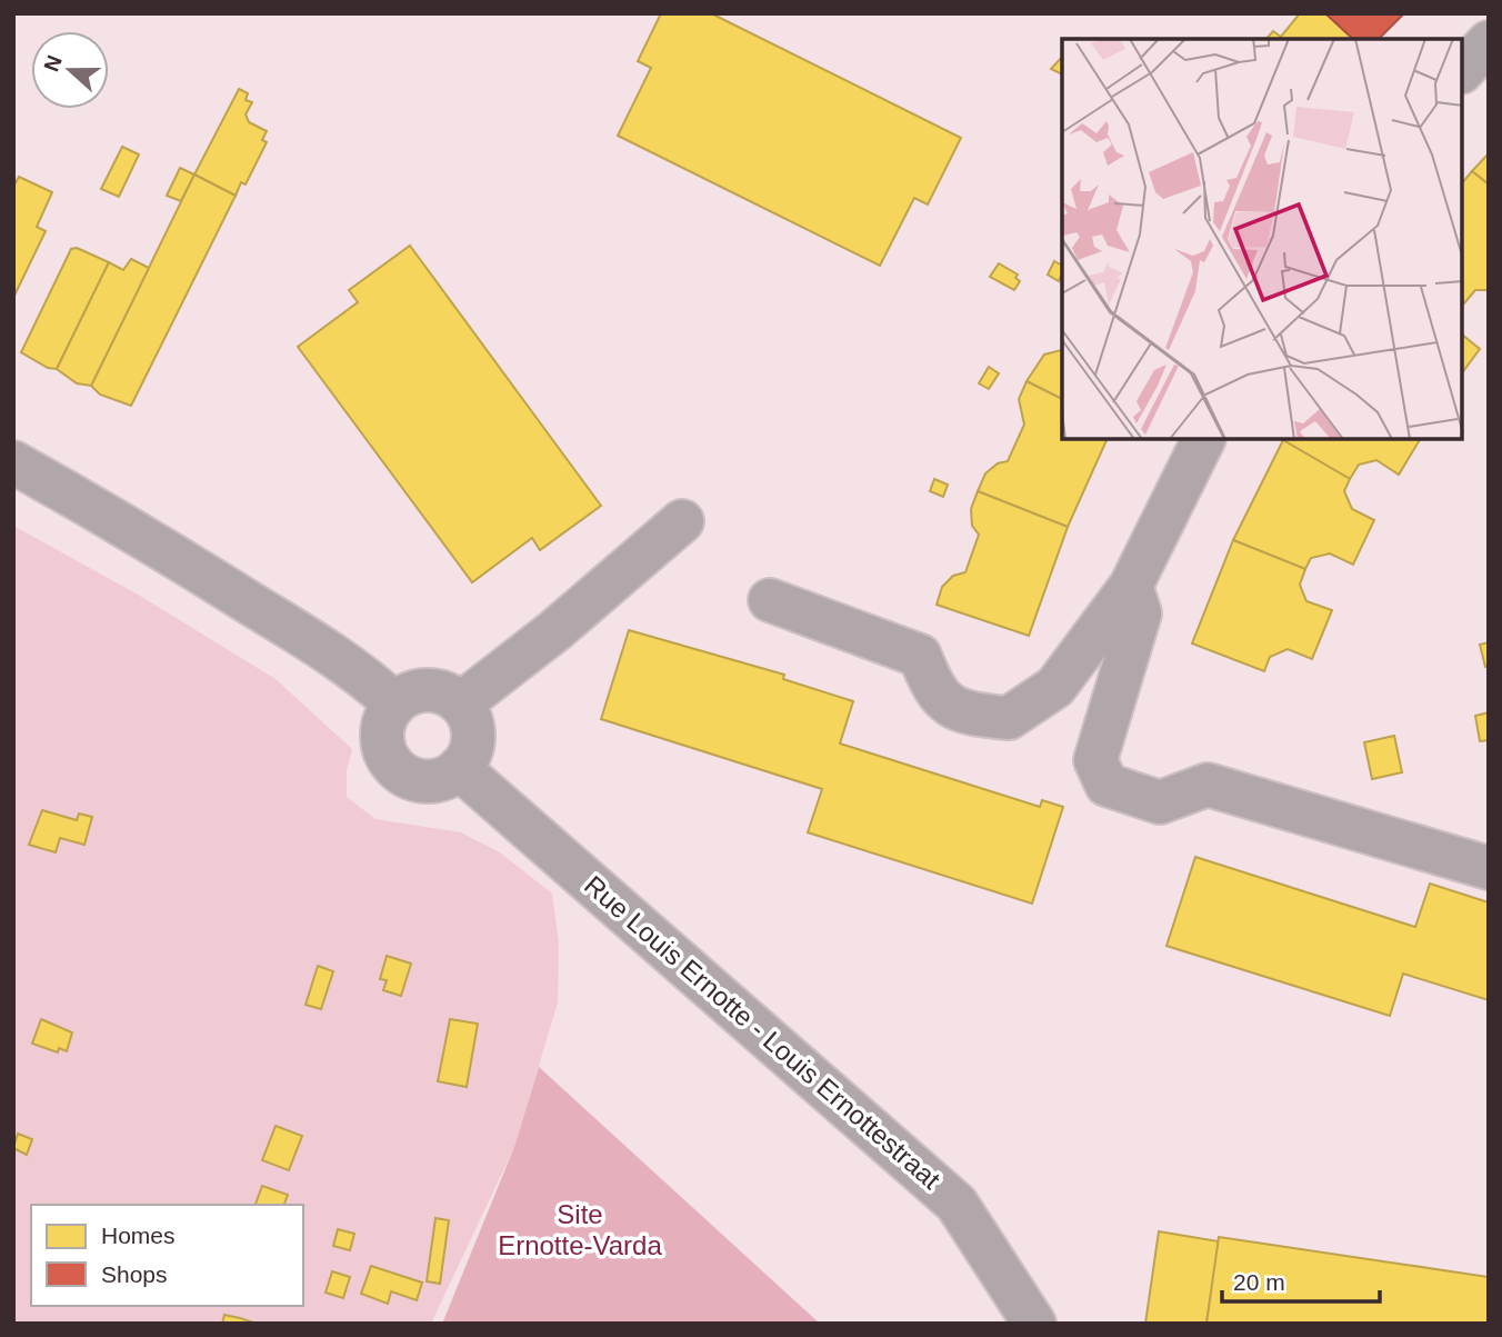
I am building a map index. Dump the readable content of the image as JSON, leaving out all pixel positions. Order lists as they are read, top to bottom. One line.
{"streets":{"street":["Rue Louis Ernotte - Louis Ernottestraat"]},"parks":["Site Ernotte-Varda"],"legend":["Homes","Shops"],"scale_bar":"20 m","north":"left"}
